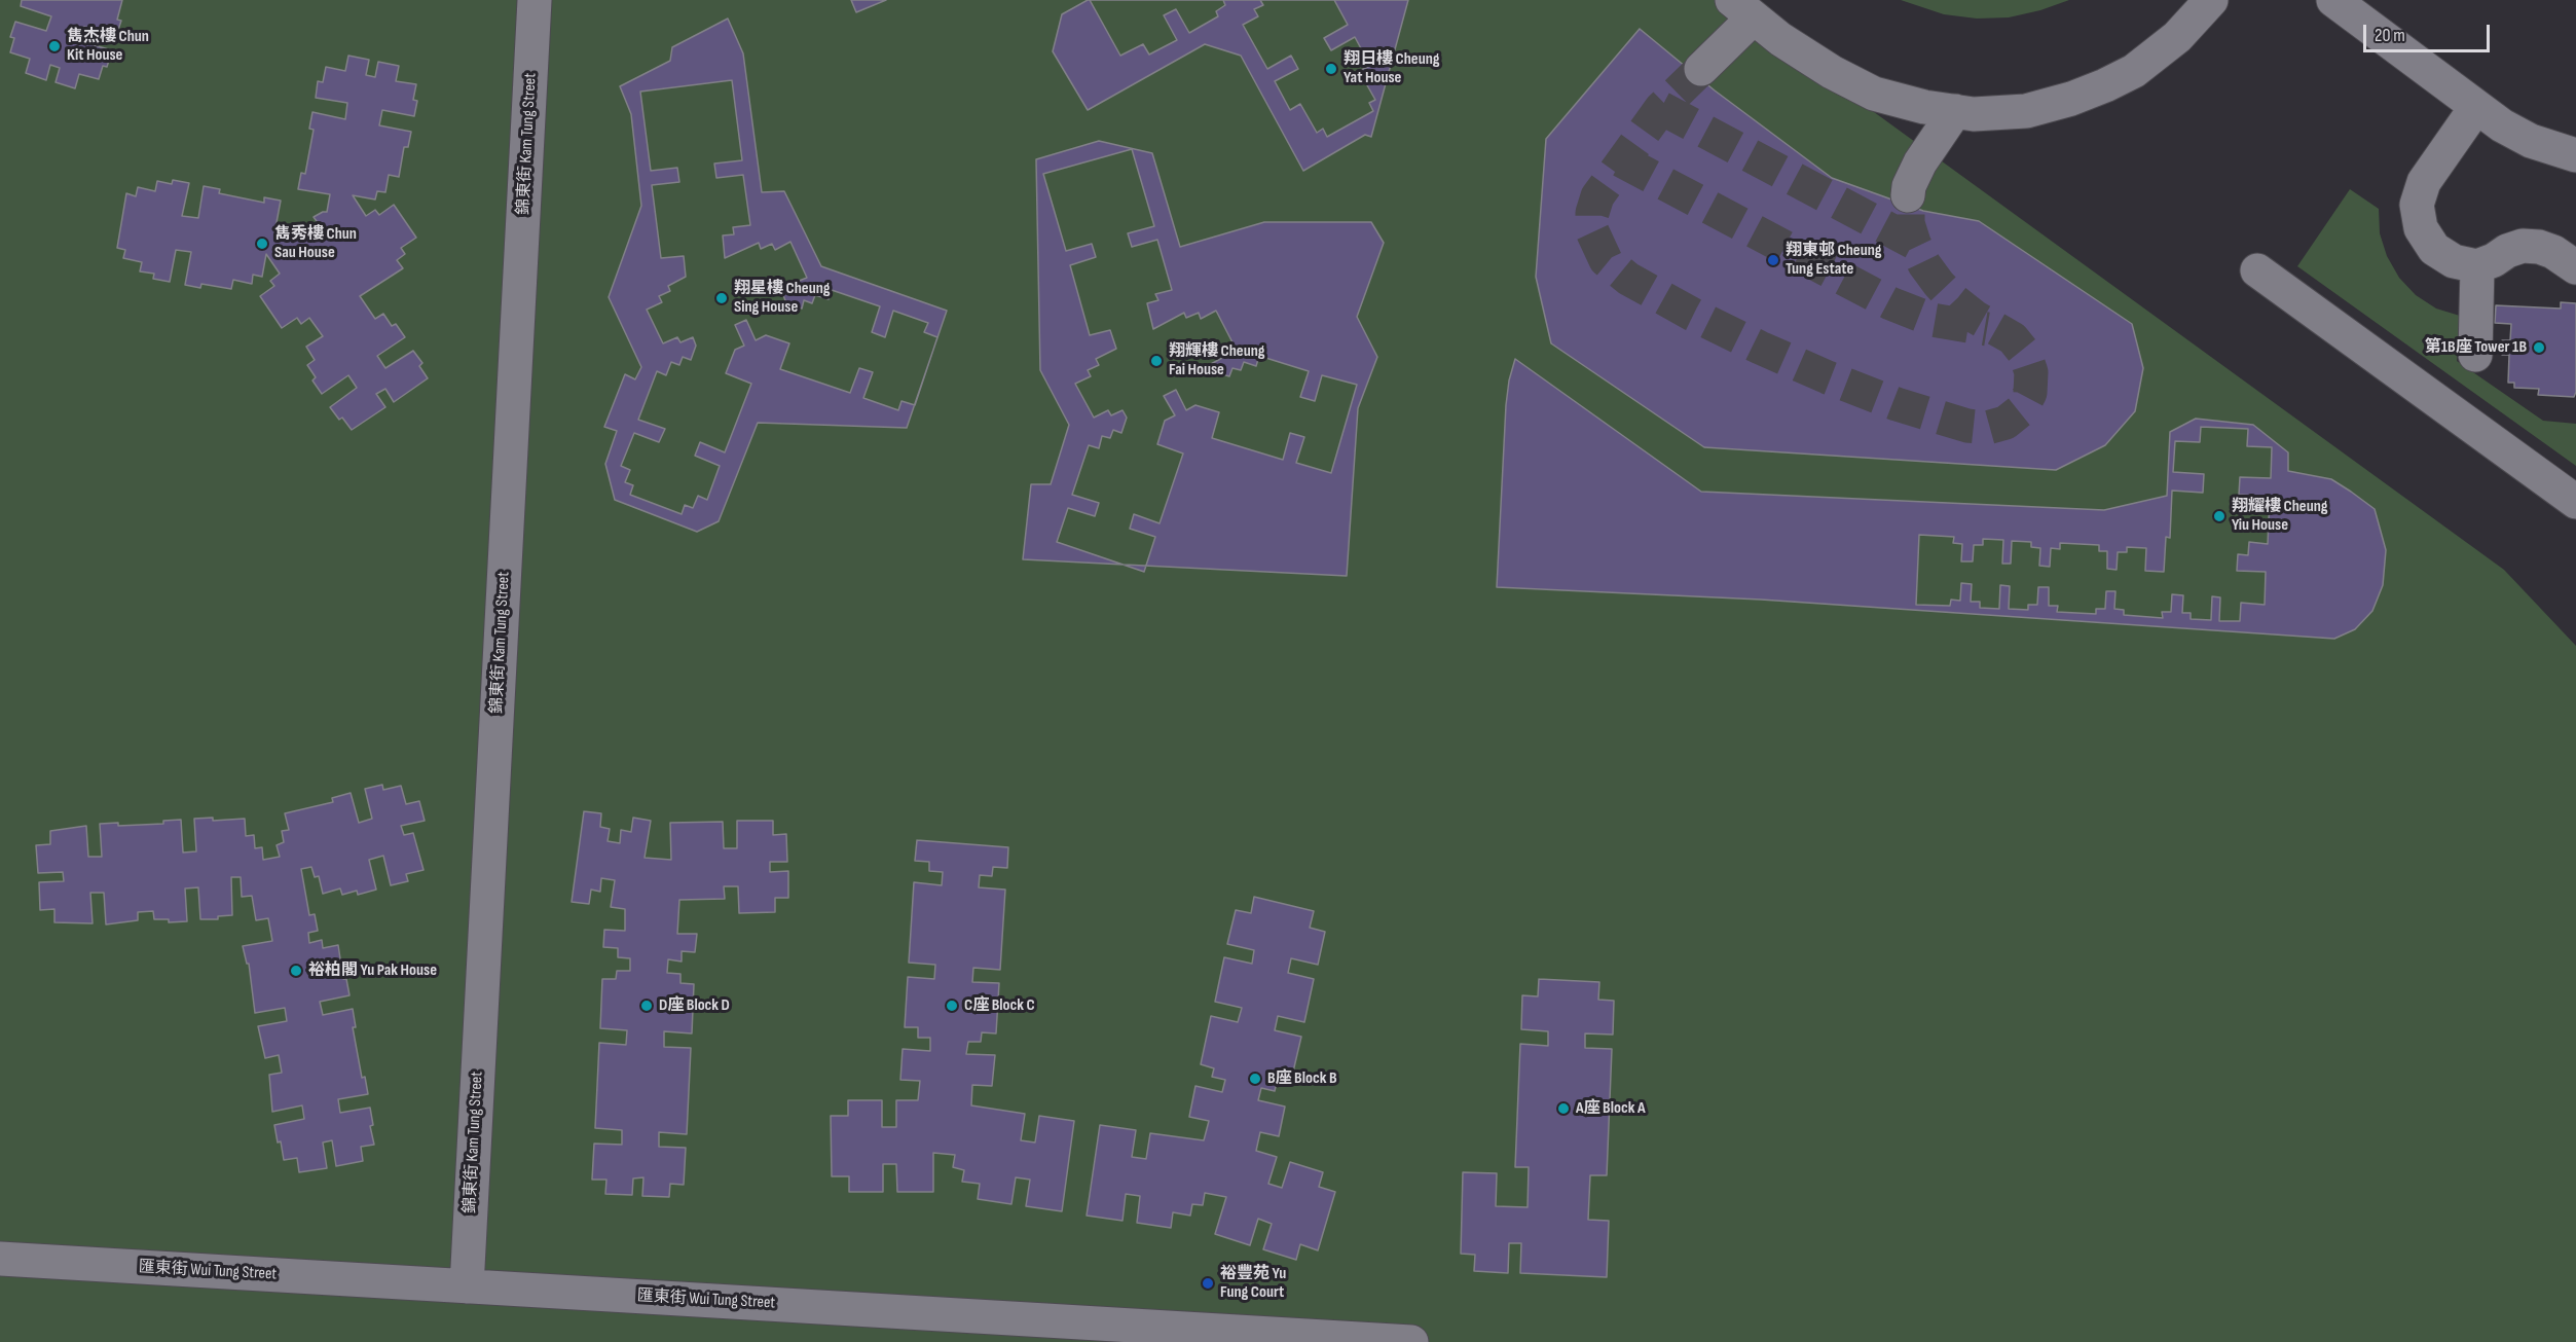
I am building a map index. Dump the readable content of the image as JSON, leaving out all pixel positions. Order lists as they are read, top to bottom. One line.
{"streets":{"street":["錦東街 Kam Tung Street","匯東街 Wui Tung Street"]},"crossings":[["錦東街 Kam Tung Street","匯東街 Wui Tung Street"]],"places":["雋杰樓 Chun Kit House","翔日樓 Cheung Yat House","雋秀樓 Chun Sau House","翔東邨 Cheung Tung Estate","翔星樓 Cheung Sing House","第1B座 Tower 1B","翔輝樓 Cheung Fai House","翔耀樓 Cheung Yiu House","裕柏閣 Yu Pak House","D座 Block D","C座 Block C","B座 Block B","A座 Block A","裕豐苑 Yu Fung Court"],"scale_bar":"20 m"}
